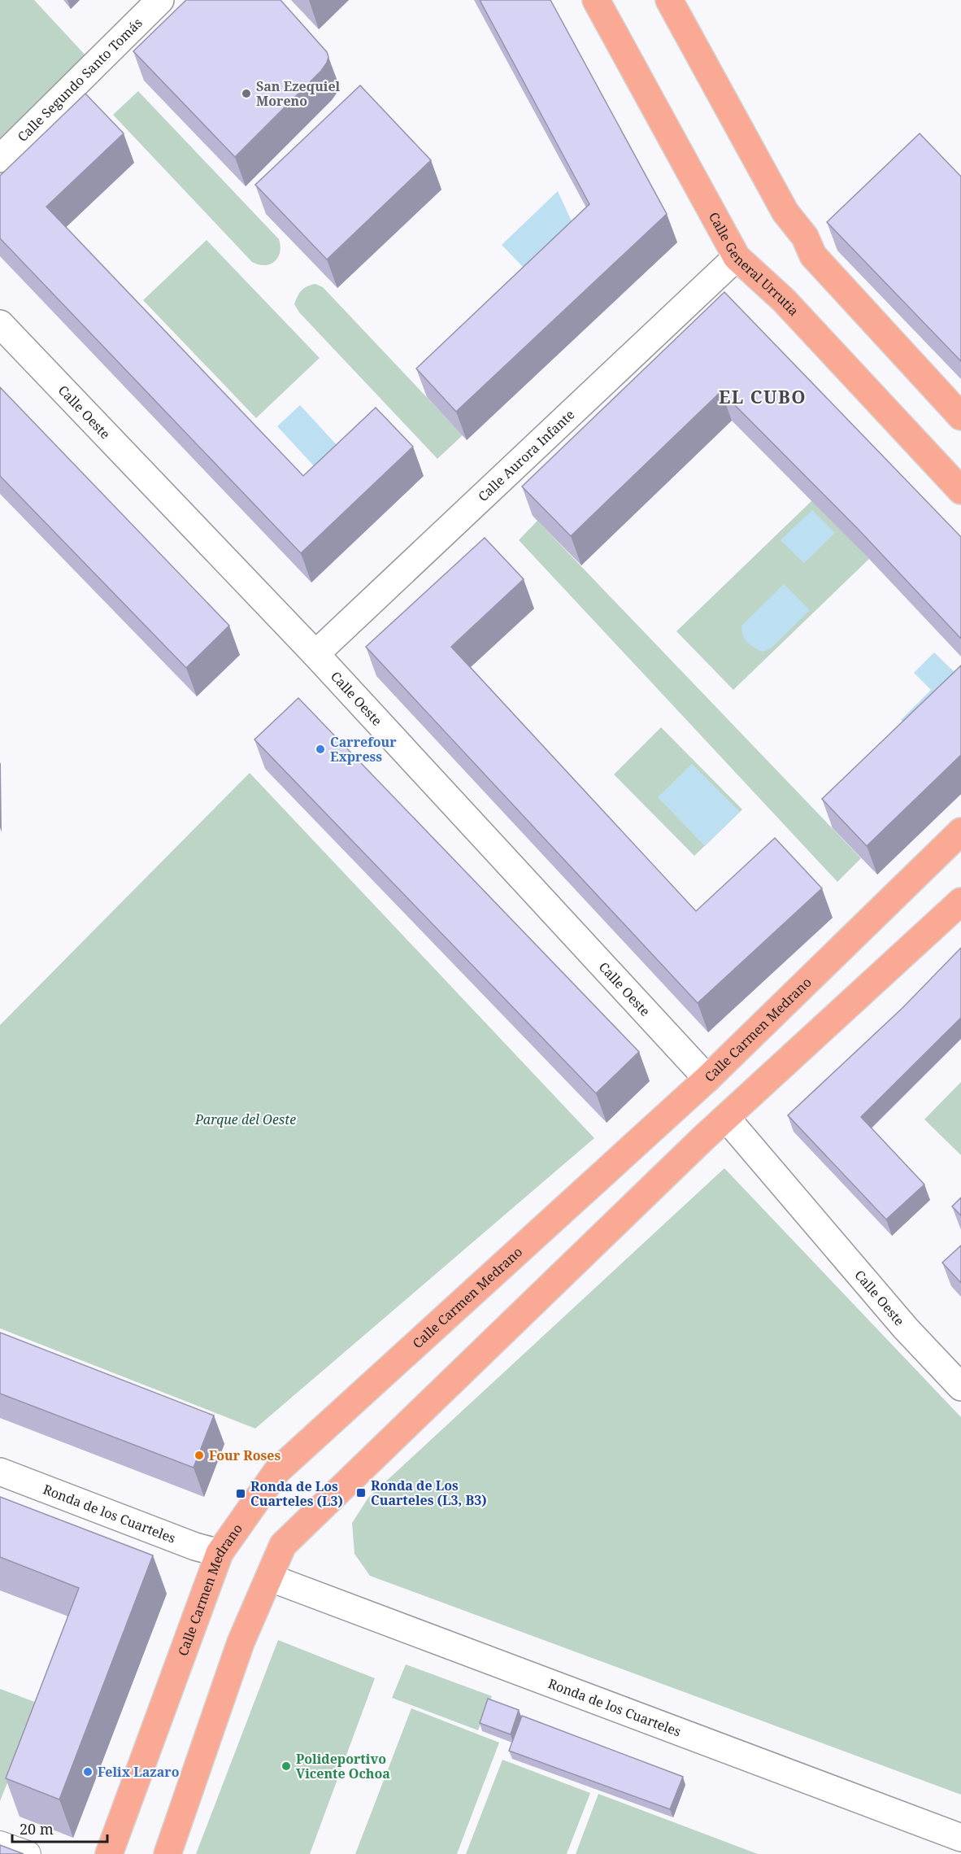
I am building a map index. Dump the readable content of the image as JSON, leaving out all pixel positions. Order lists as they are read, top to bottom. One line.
{"streets":{"main road":["Calle General Urrutia","Calle Carmen Medrano"],"street":["Calle Segundo Santo Tomás","Calle Oeste","Calle Aurora Infante","Ronda de los Cuarteles"]},"crossings":[["Calle General Urrutia","Calle Aurora Infante"],["Calle Oeste","Calle Aurora Infante"],["Calle Oeste","Calle Carmen Medrano"],["Calle Carmen Medrano","Ronda de los Cuarteles"]],"districts":["EL CUBO"],"parks":["Parque del Oeste"],"places":{"other":["San Ezequiel Moreno","Carrefour Express","Four Roses","Polideportivo Vicente Ochoa","Felix Lazaro"],"transit":["Ronda de Los Cuarteles (L3, B3)","Ronda de Los Cuarteles (L3)"]},"scale_bar":"20 m"}
